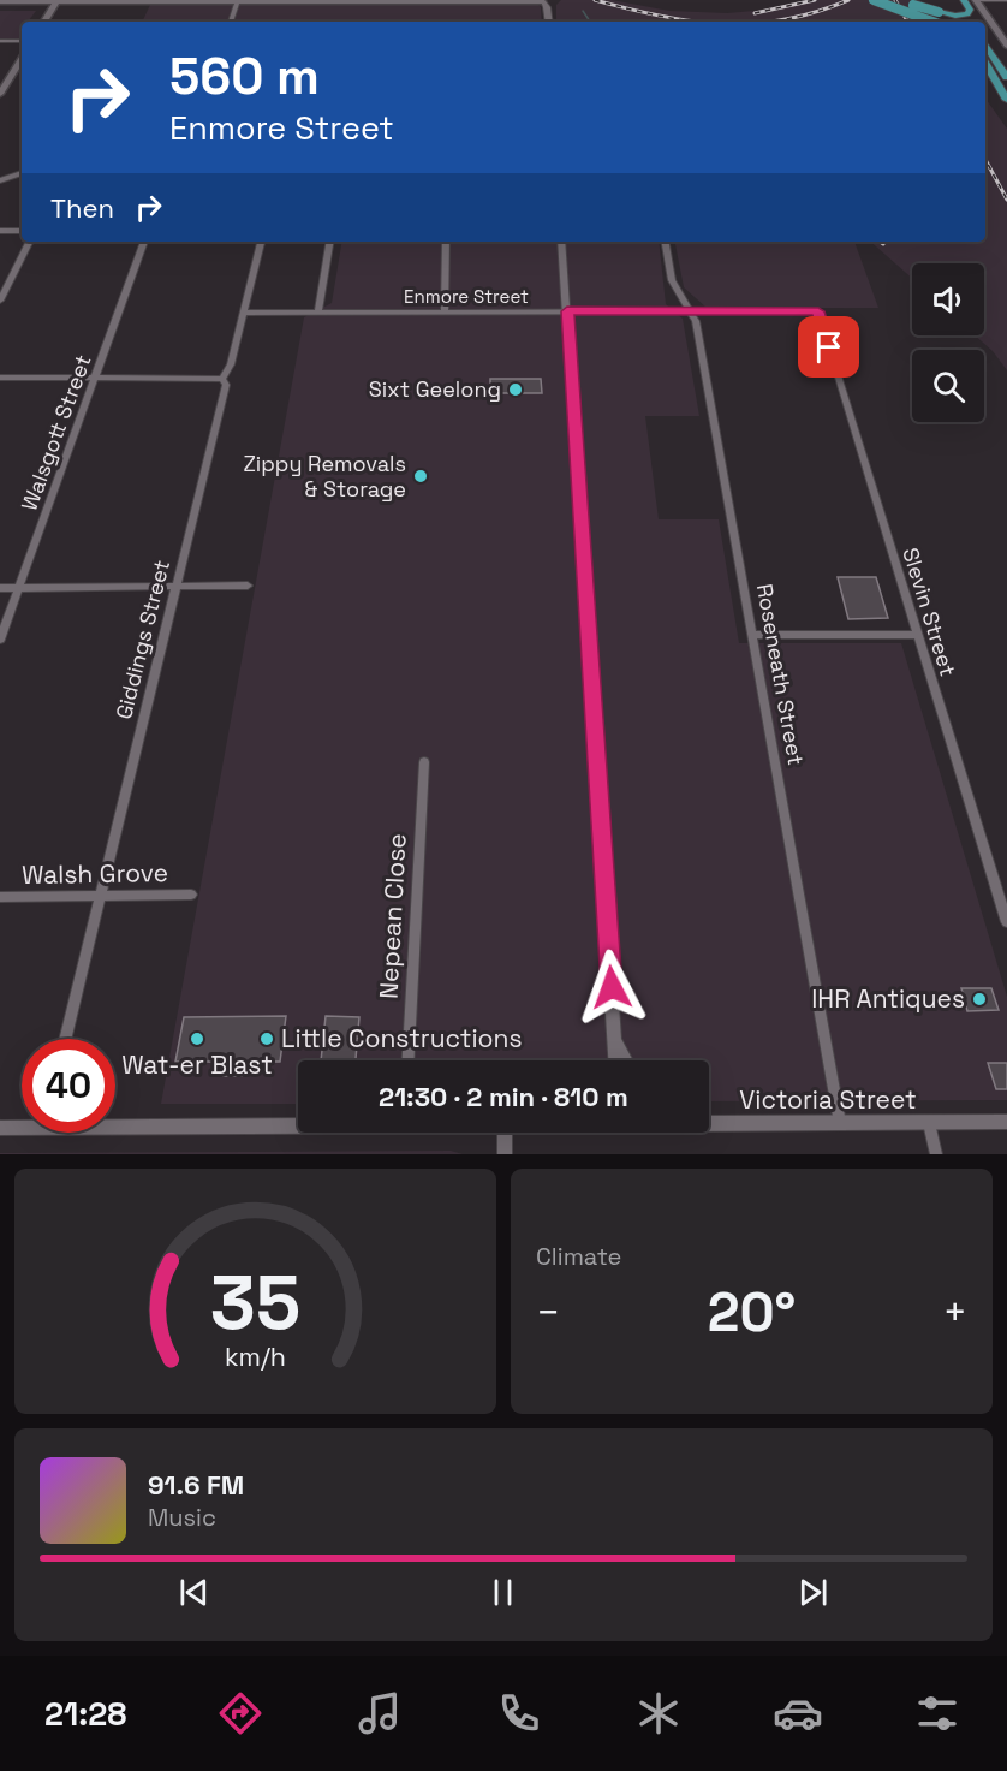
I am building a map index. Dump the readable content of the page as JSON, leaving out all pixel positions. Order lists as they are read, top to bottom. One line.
{"streets":{"street":["Enmore Street","Walsgott Street","Slevin Street","Giddings Street","Roseneath Street","Walsh Grove","Nepean Close","Victoria Street"]},"crossings":[["Enmore Street","Slevin Street"],["Enmore Street","Giddings Street"],["Enmore Street","Roseneath Street"],["Giddings Street","Walsh Grove"],["Roseneath Street","Victoria Street"]],"places":["Sixt Geelong","Zippy Removals & Storage","IHR Antiques","Wat-er Blast","Little Constructions"],"page":{"turn":["560 m","Enmore Street"],"then":"Then","limit":"40","trip":"21:30 · 2 min · 810 m","tile":"Climate","heat":["−","20°","+"],"song":["91.6 FM","Music"],"tabs":"21:28","gauge":["35","km/h"]}}
